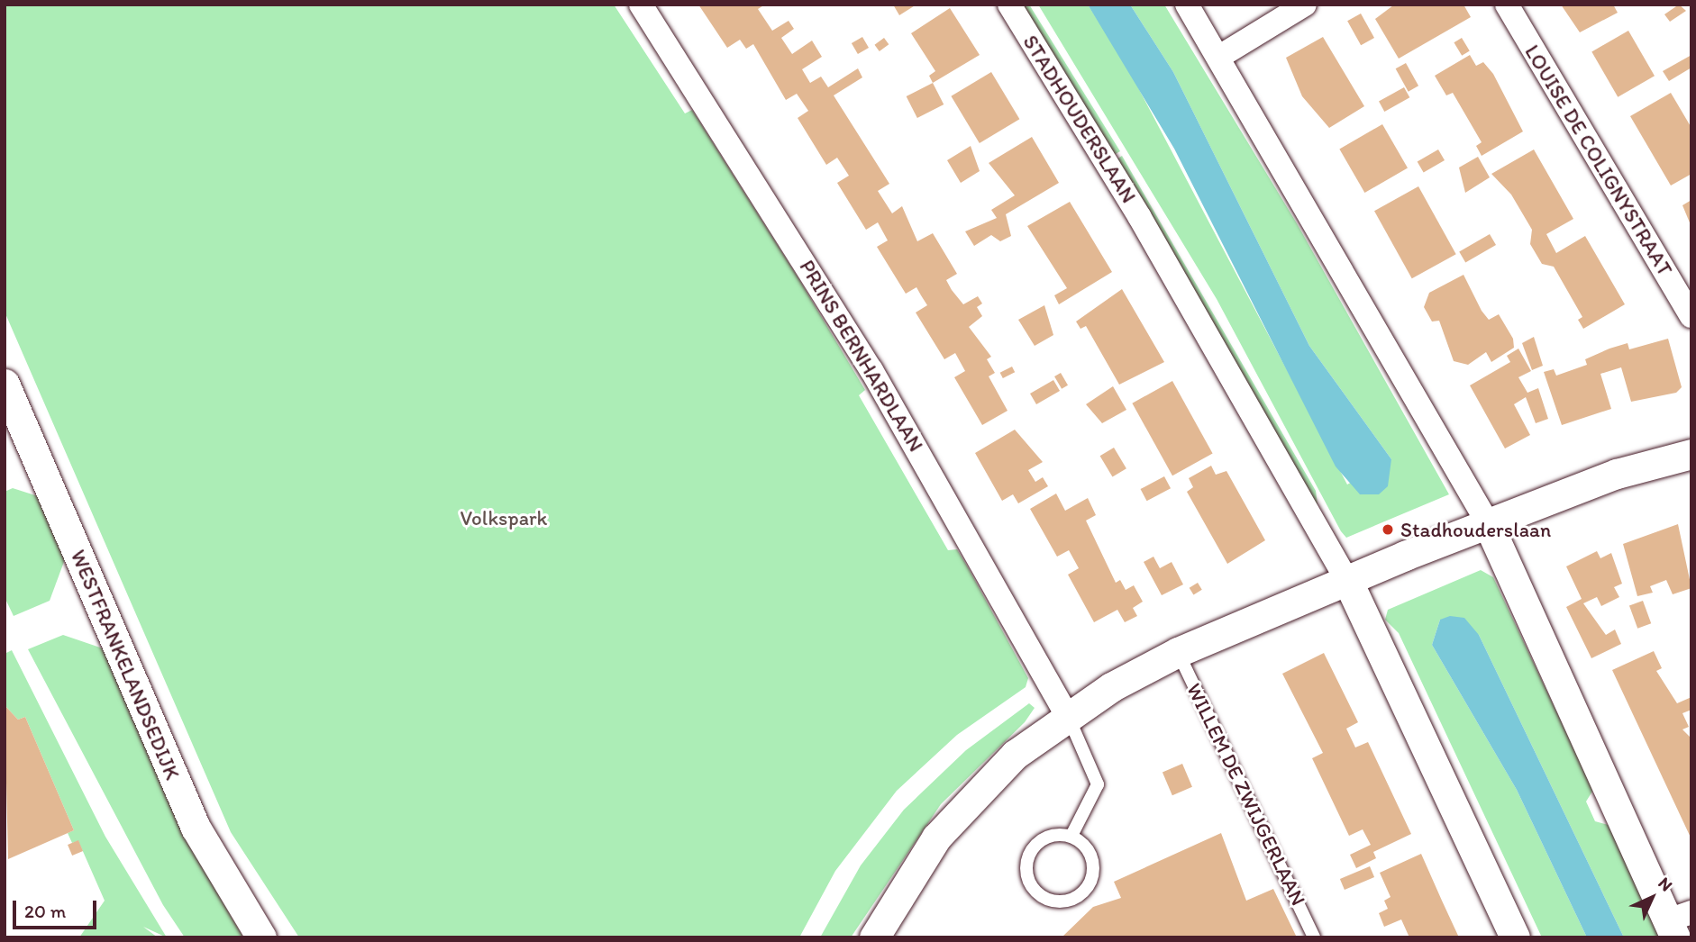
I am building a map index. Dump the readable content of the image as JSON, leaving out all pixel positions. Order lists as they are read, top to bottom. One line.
{"streets":{"street":["STADHOUDERSLAAN","LOUISE DE COLIGNYSTRAAT","PRINS BERNHARDLAAN","WESTFRANKELANDSEDIJK"],"lane":["WILLEM DE ZWIJGERLAAN"]},"parks":["Volkspark"],"places":["Stadhouderslaan"],"scale_bar":"20 m","north":"top right"}
